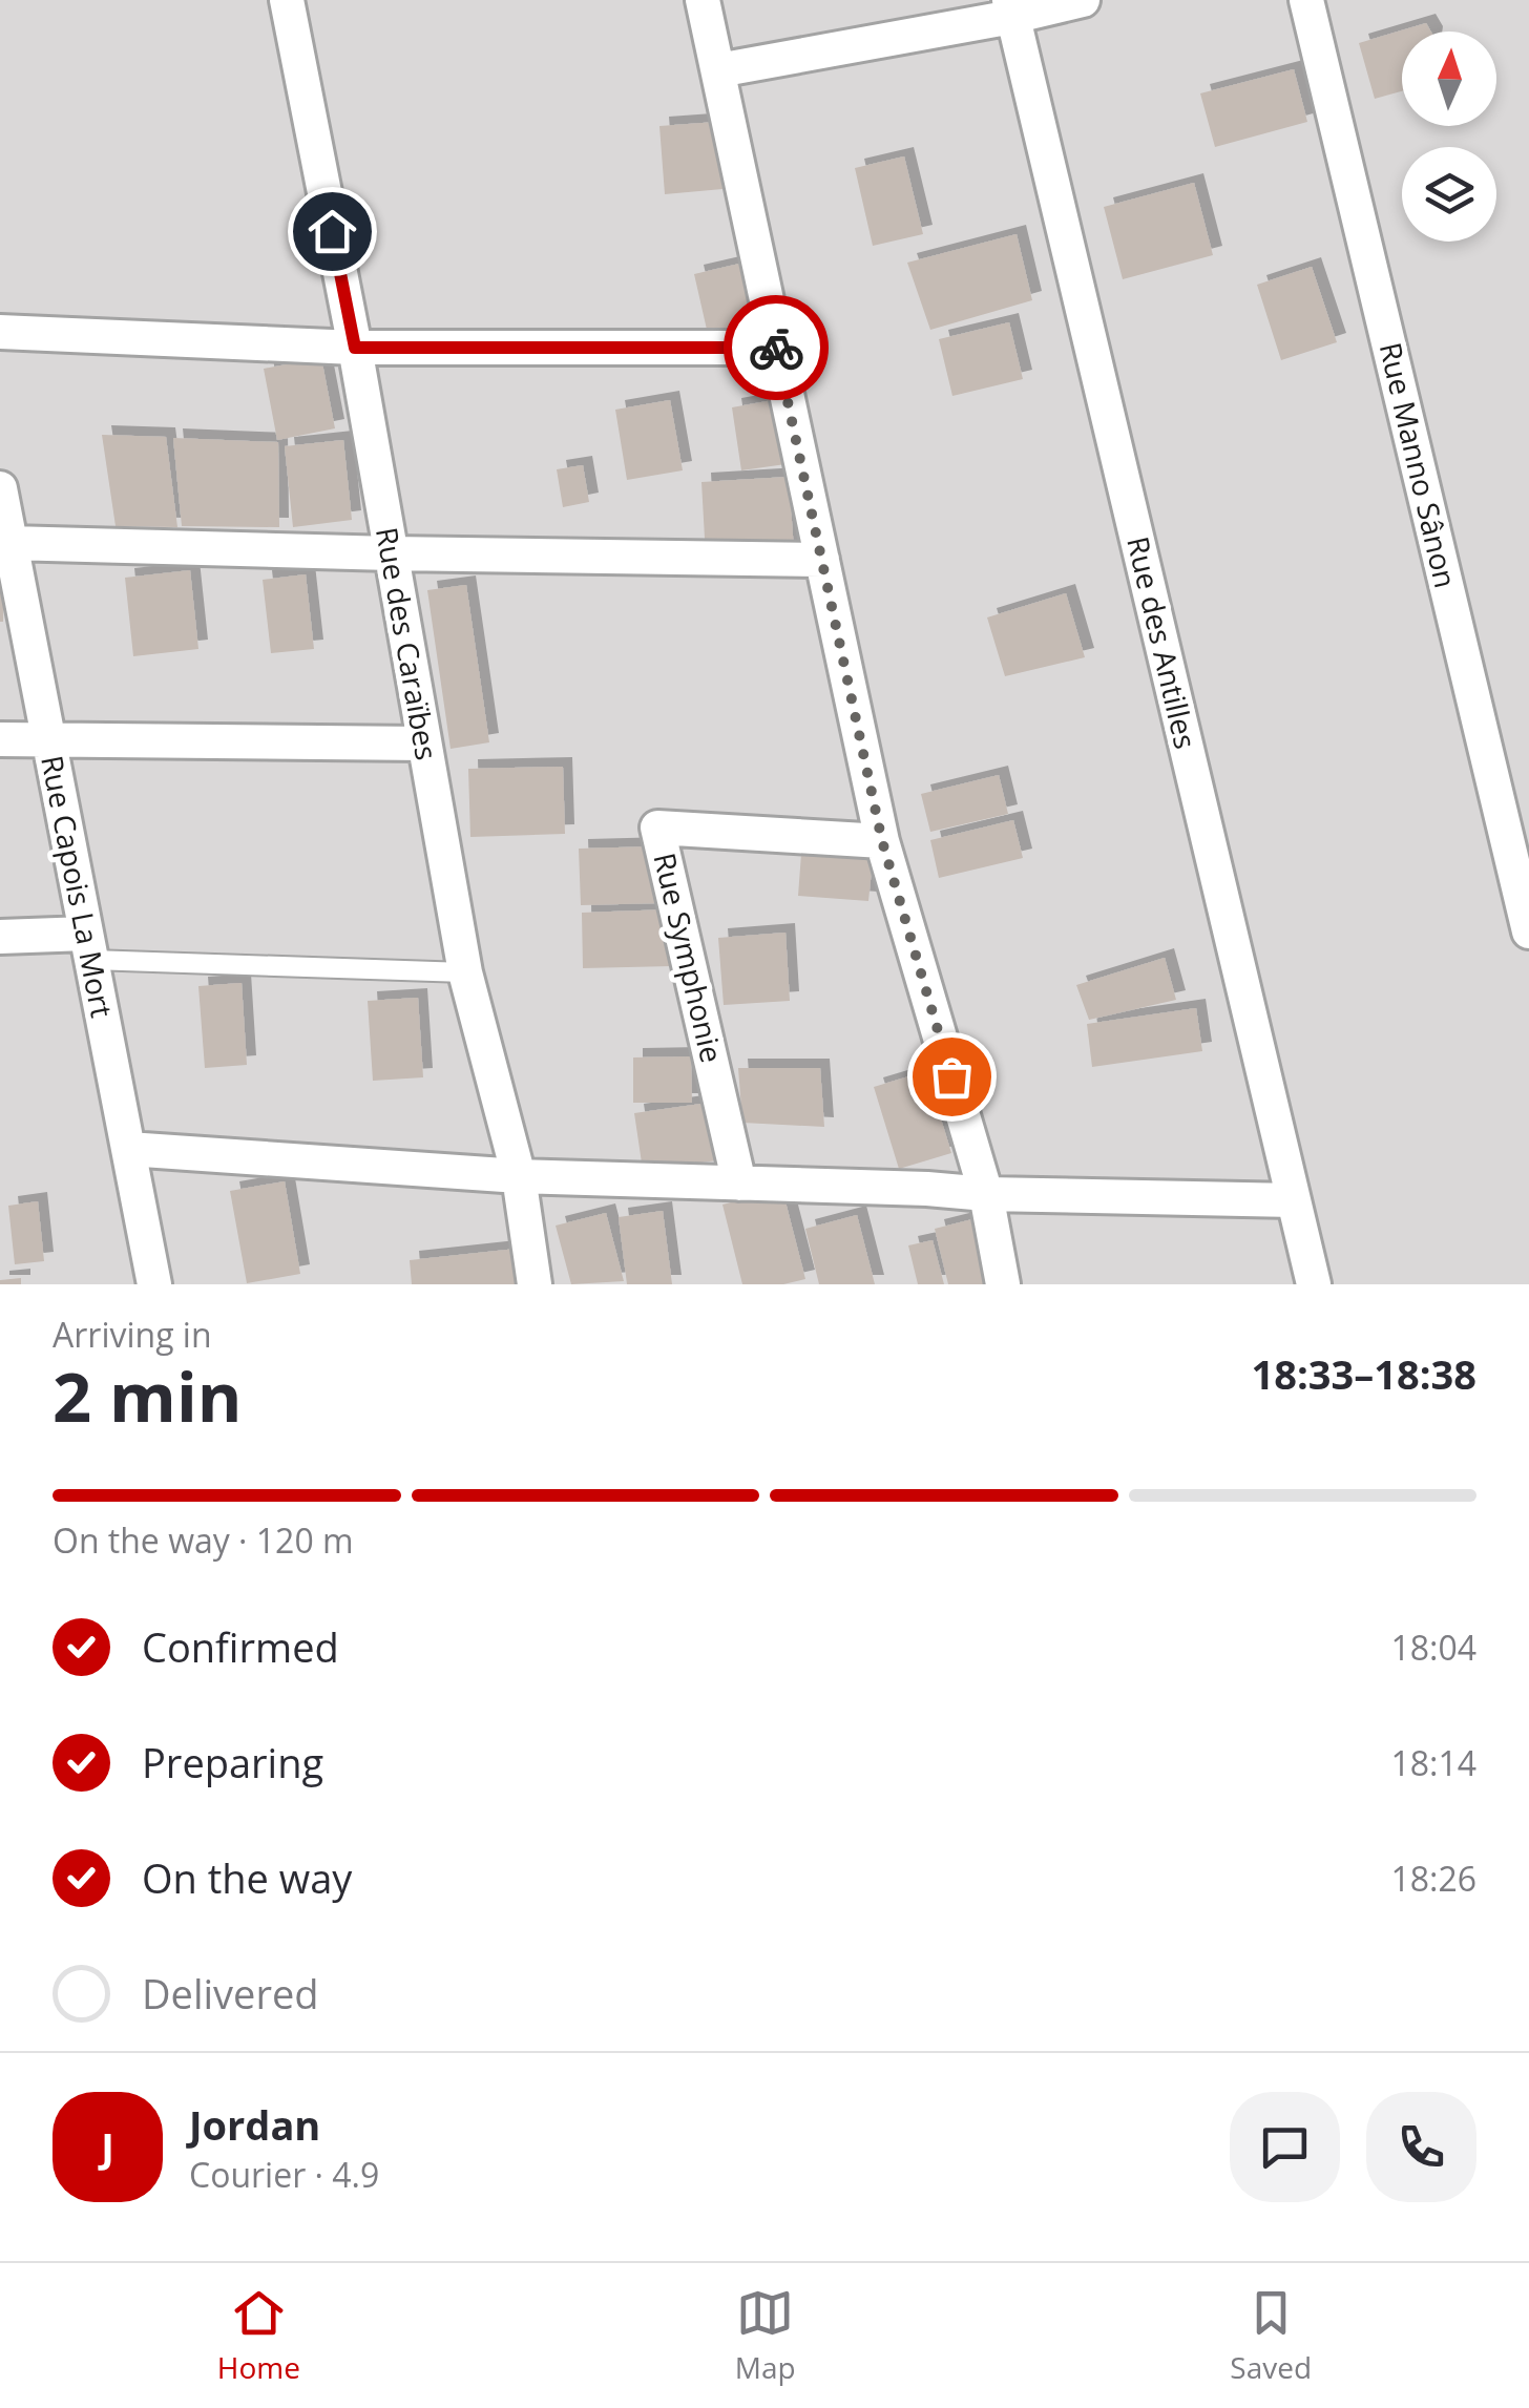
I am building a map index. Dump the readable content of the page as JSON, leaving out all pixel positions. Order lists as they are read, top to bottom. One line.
{"streets":{"street":["Rue Manno Sânon","Rue des Antilles","Rue des Caraïbes","Rue Capois La Mort","Rue Symphonie"]},"north":"top","page":{"heading":["2 min","Arriving in","18:33–18:38"],"panel":["Jordan","Courier · 4.9"],"bar":"On the way · 120 m","list":[["Confirmed","18:04"],["Preparing","18:14"],["On the way","18:26"],"Delivered"],"round":"J","tabs":["Home","Map","Saved"]}}
